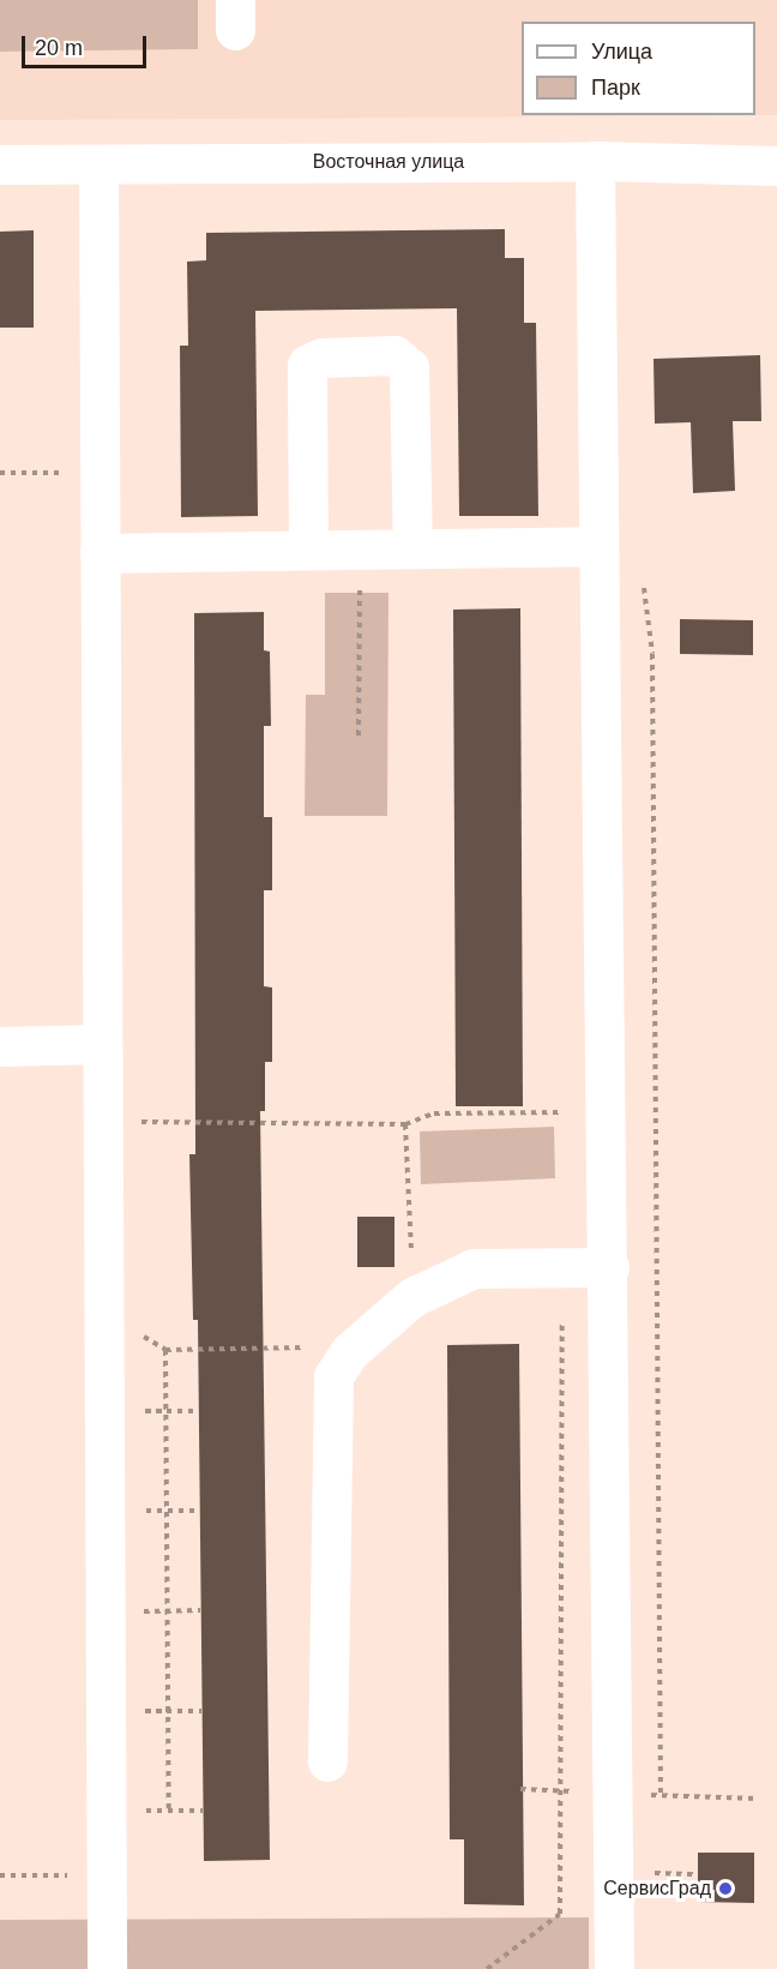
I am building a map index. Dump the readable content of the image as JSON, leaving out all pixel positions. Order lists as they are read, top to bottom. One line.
{"streets":{"street":["Восточная улица"]},"places":["СервисГрад"],"legend":["Улица","Парк"],"scale_bar":"20 m"}
